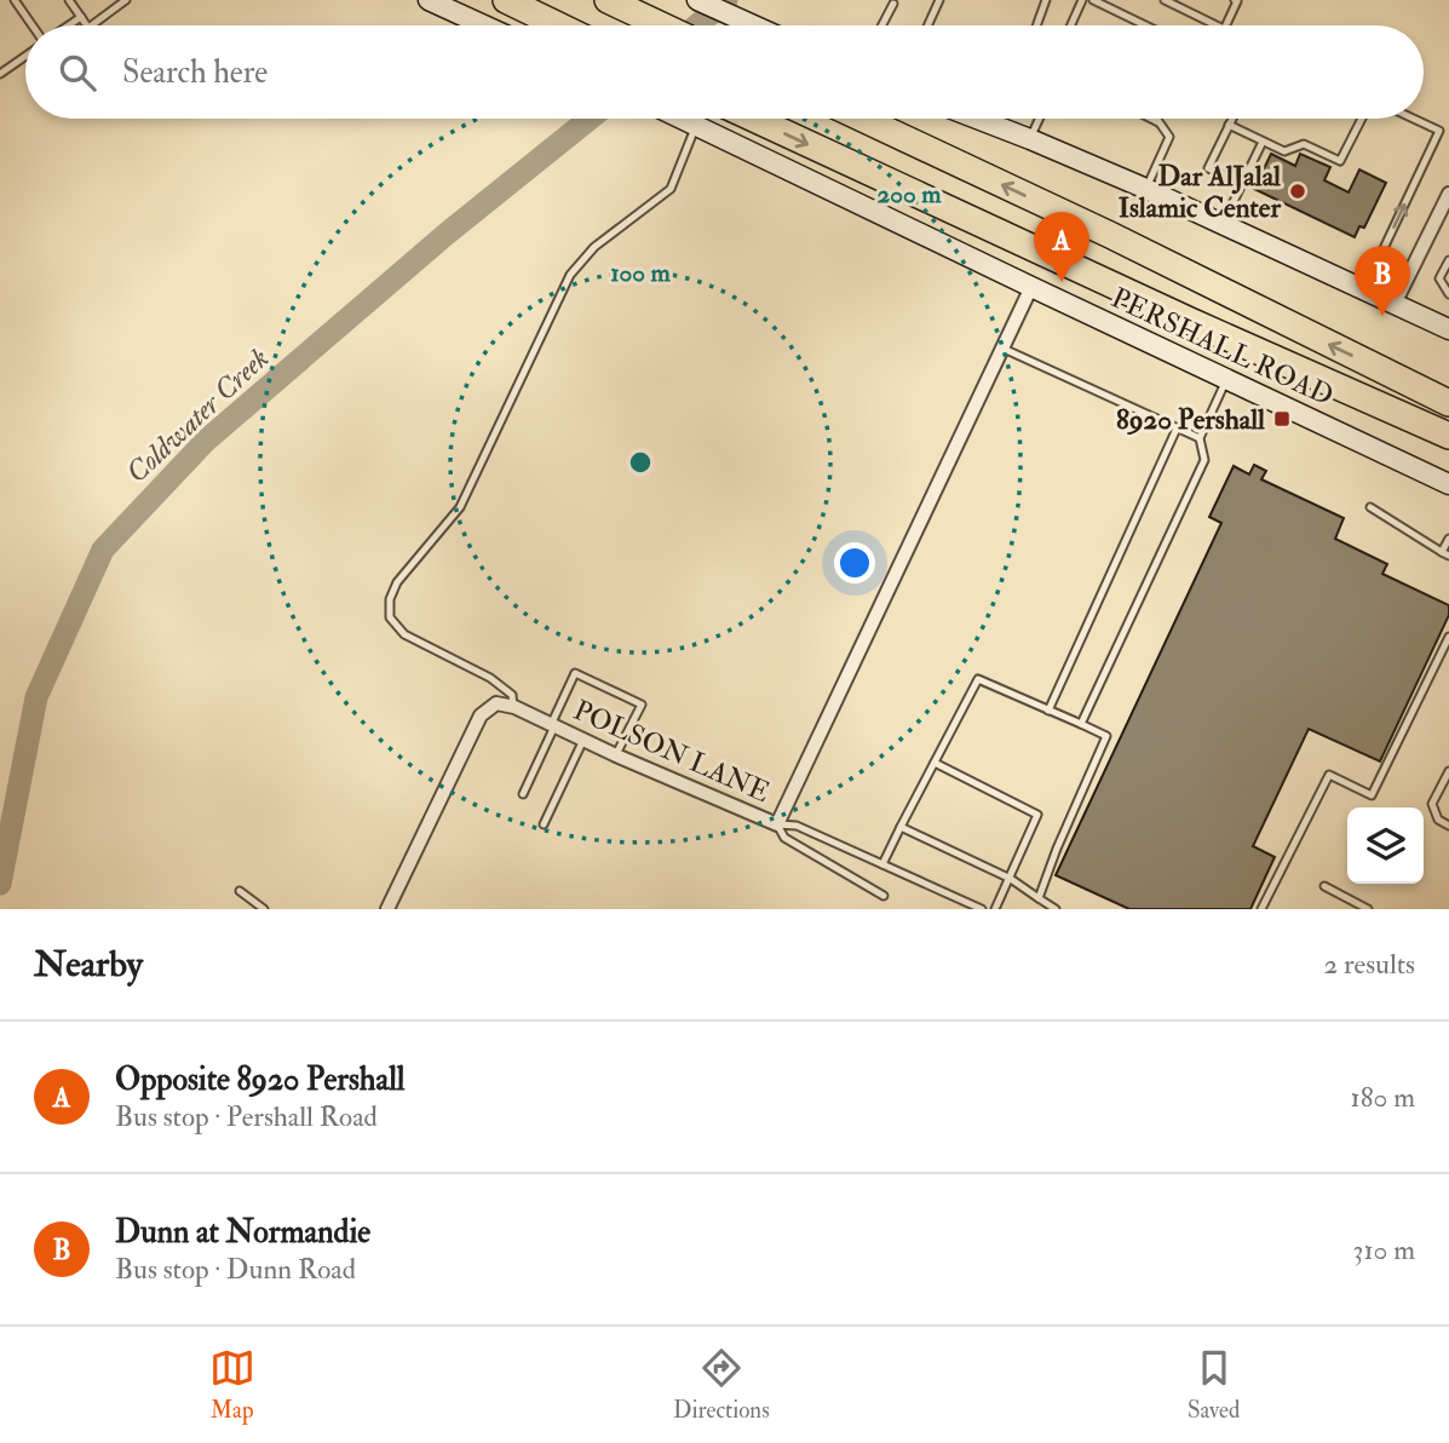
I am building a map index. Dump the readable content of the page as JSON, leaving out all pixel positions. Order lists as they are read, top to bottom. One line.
{"streets":{"street":["PERSHALL ROAD","POLSON LANE"]},"crossings":[["PERSHALL ROAD","POLSON LANE"]],"water":["Coldwater Creek"],"places":{"other":["Dar AlJalal Islamic Center"],"transit":["8920 Pershall"]},"page":{"search":"Search here","pins":["A","B"],"heading":["Nearby","2 results"],"list":[{"mark":"A","name":"Opposite 8920 Pershall","note":"Bus stop · Pershall Road","value":"180 m"},{"mark":"B","name":"Dunn at Normandie","note":"Bus stop · Dunn Road","value":"310 m"}],"nav":["Map","Directions","Saved"]},"rings":["200 m","100 m"]}
